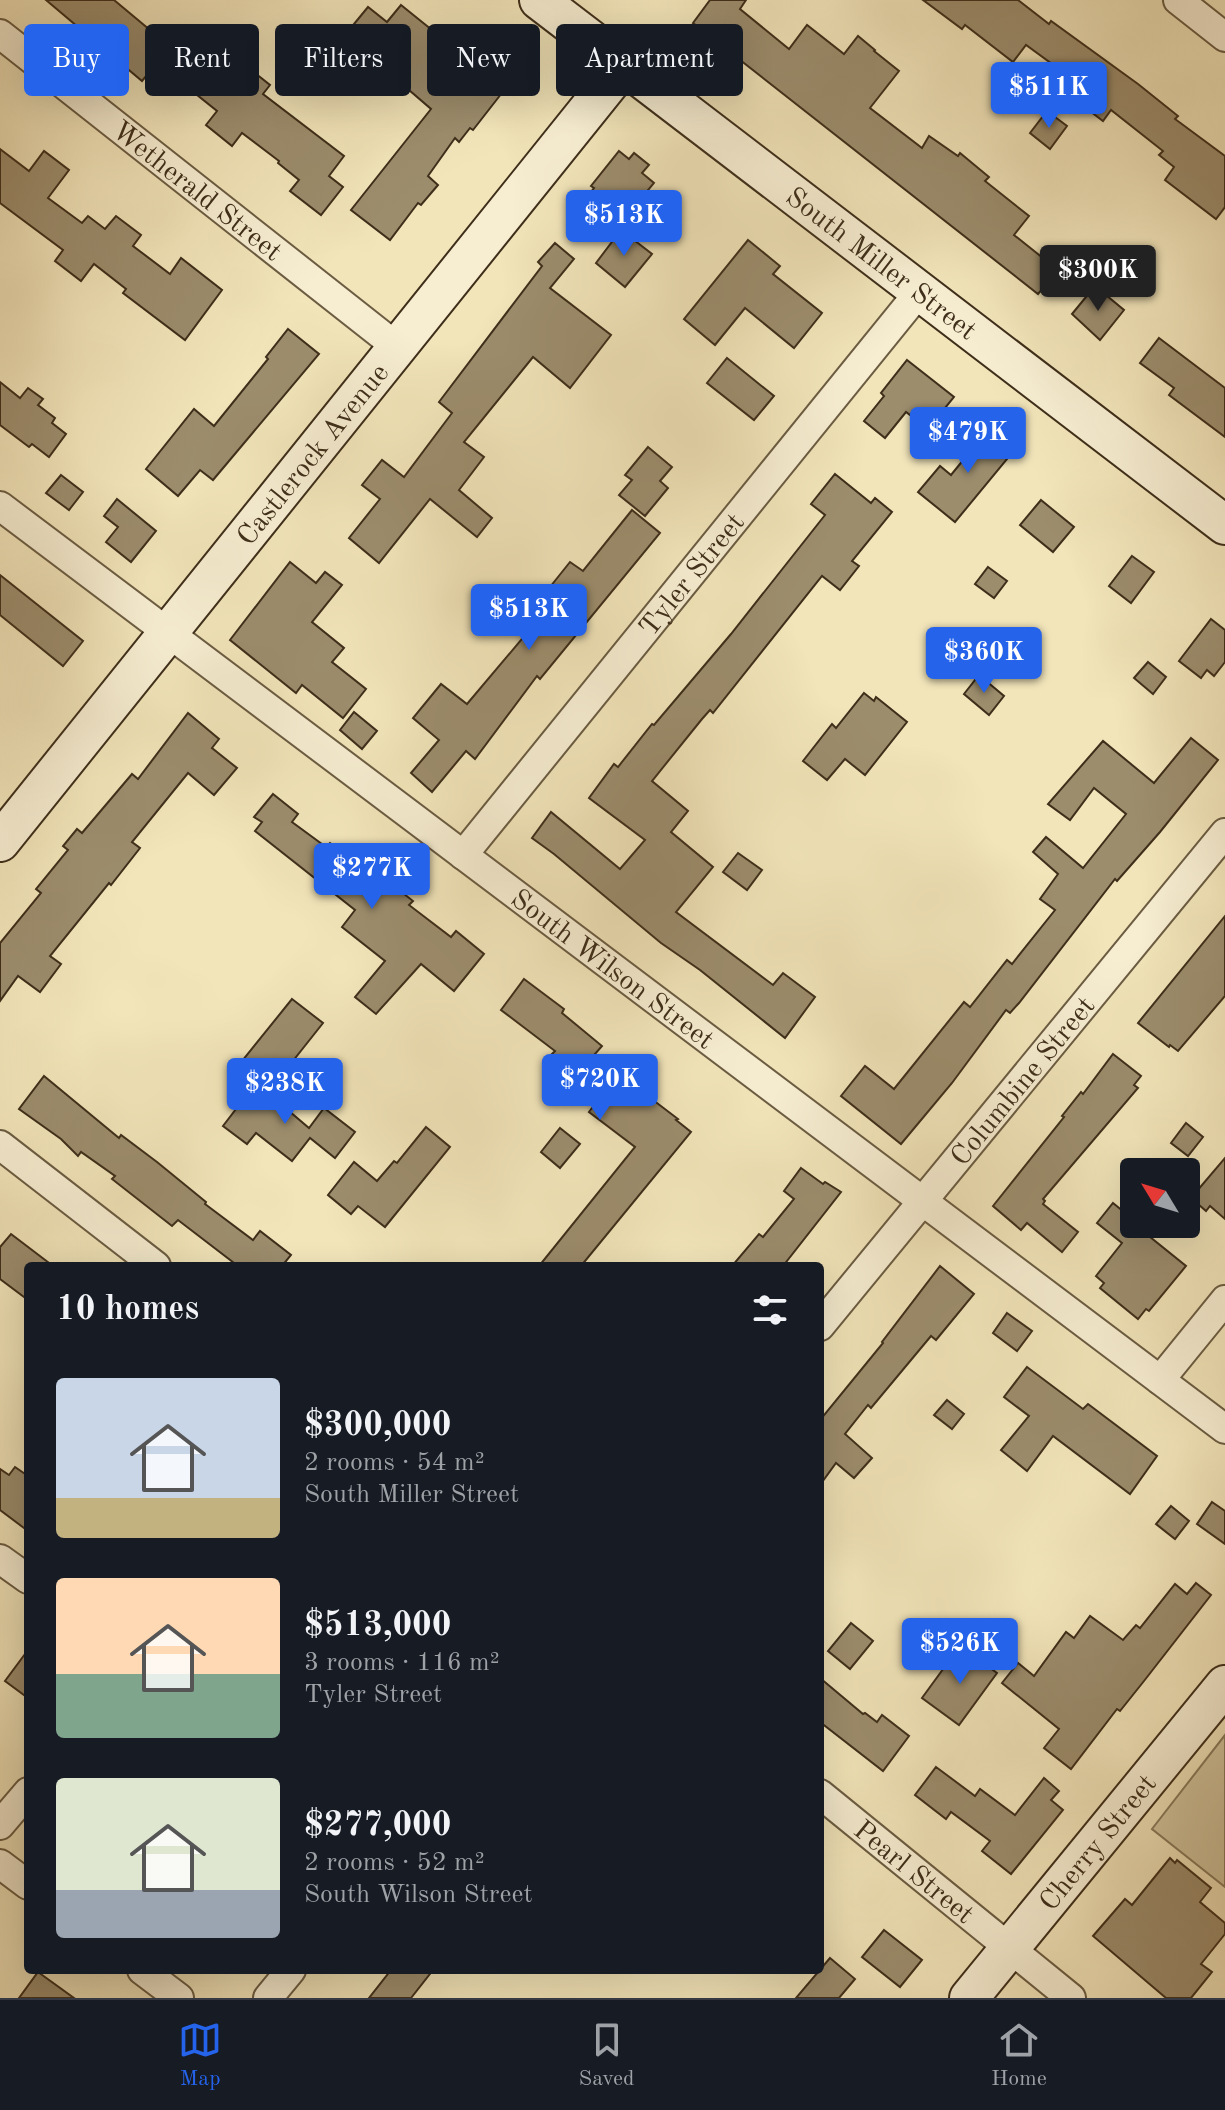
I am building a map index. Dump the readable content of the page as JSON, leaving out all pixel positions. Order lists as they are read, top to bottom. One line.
{"streets":{"main road":["South Miller Street","Castlerock Avenue","Cherry Street"],"street":["Wetherald Street","Tyler Street","South Wilson Street","Columbine Street","Pearl Street"]},"crossings":[["Wetherald Street","Castlerock Avenue"],["South Miller Street","Tyler Street"],["Castlerock Avenue","South Wilson Street"],["Tyler Street","South Wilson Street"],["South Wilson Street","Columbine Street"],["Cherry Street","Pearl Street"]],"north":"top left","page":{"chip":["Buy","Rent","Filters","New","Apartment"],"price":["$511K","$513K","$300K","$479K","$513K","$360K","$277K","$720K","$238K","$526K"],"heading":"10 homes","list":[{"name":"$300,000","note":"2 rooms · 54 m² · South Miller Street"},{"name":"$513,000","note":"3 rooms · 116 m² · Tyler Street"},{"name":"$277,000","note":"2 rooms · 52 m² · South Wilson Street"}],"tabs":["Map","Saved","Home"]}}
